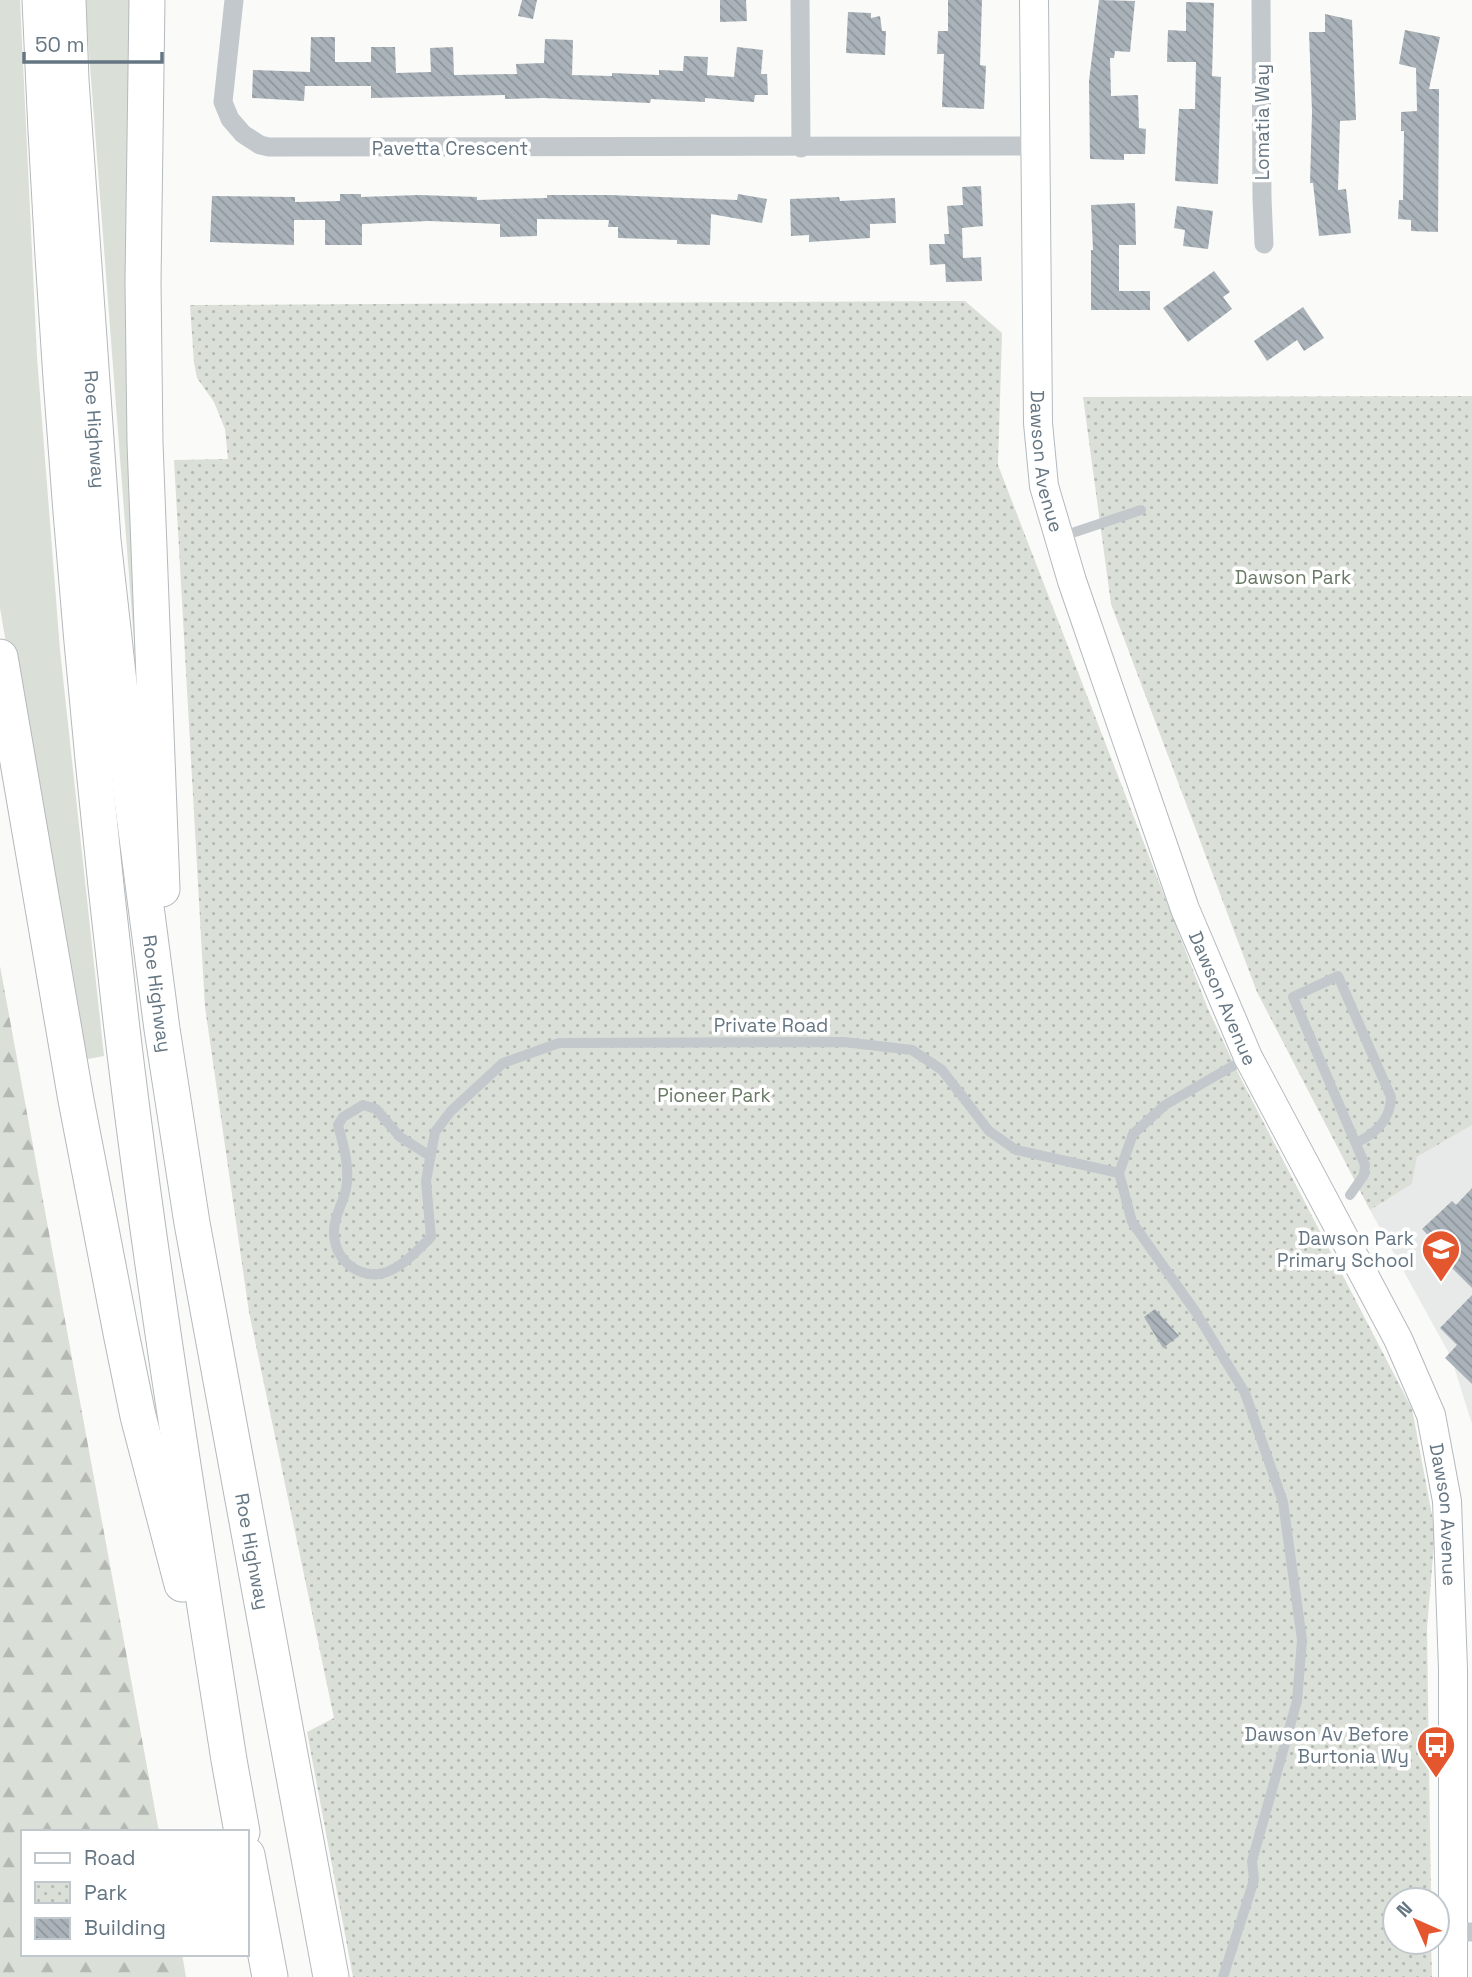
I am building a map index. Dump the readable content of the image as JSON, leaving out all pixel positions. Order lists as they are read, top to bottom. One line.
{"streets":{"highway":["Roe Highway"],"main road":["Dawson Avenue"],"street":["Lomatia Way","Pavetta Crescent"],"lane":["Private Road"]},"crossings":[["Pavetta Crescent","Dawson Avenue"]],"parks":["Dawson Park","Pioneer Park"],"places":{"school or university":["Dawson Park Primary School"],"bus stop":["Dawson Av Before Burtonia Wy"]},"legend":["Road","Park","Building"],"scale_bar":"50 m","north":"top left"}
